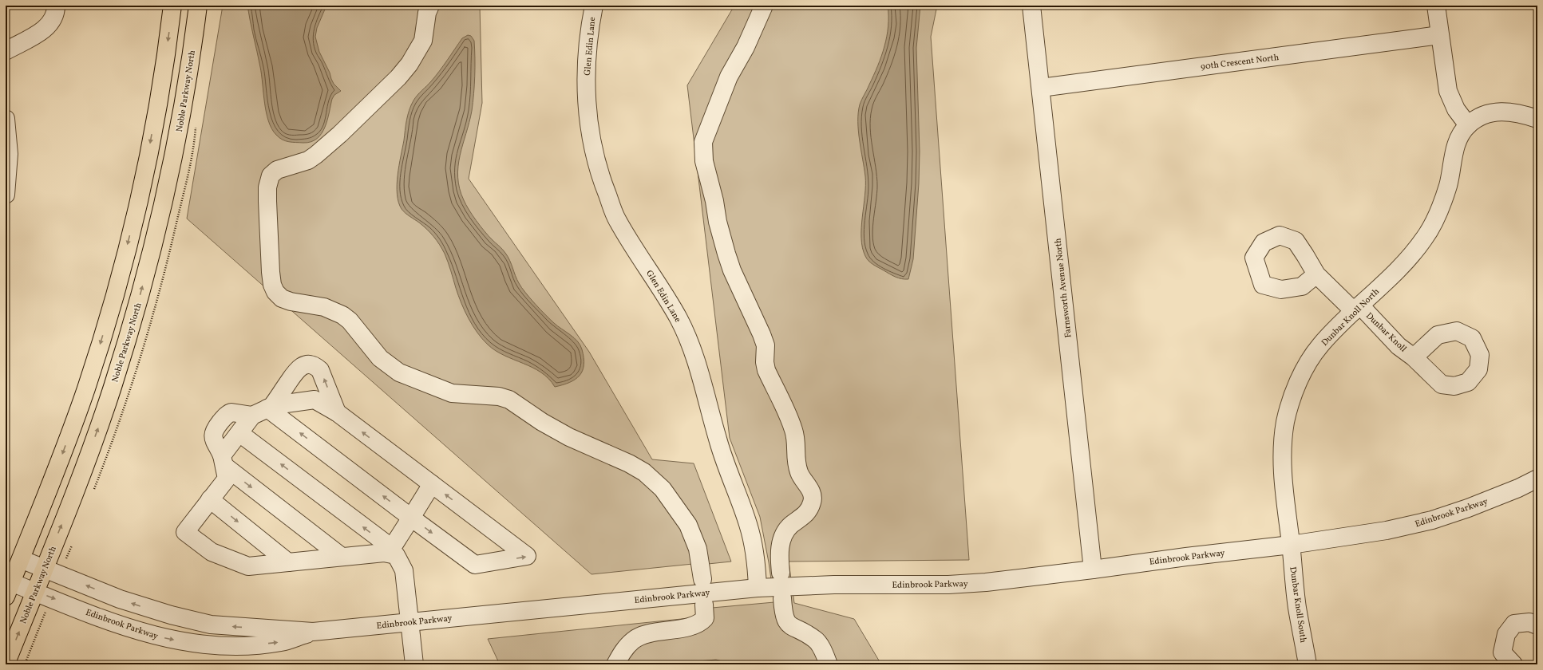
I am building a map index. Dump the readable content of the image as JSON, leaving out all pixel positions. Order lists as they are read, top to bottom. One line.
{"streets":{"main road":["Noble Parkway North"],"street":["Glen Edin Lane","90th Crescent North","Farnsworth Avenue North","Dunbar Knoll North","Dunbar Knoll","Edinbrook Parkway","Dunbar Knoll South"]},"crossings":[["Glen Edin Lane","Edinbrook Parkway"],["90th Crescent North","Farnsworth Avenue North"],["Noble Parkway North","Edinbrook Parkway"],["Farnsworth Avenue North","Edinbrook Parkway"],["Dunbar Knoll North","Dunbar Knoll"],["Dunbar Knoll North","Edinbrook Parkway"],["Dunbar Knoll North","Dunbar Knoll South"],["Edinbrook Parkway","Dunbar Knoll South"]]}
